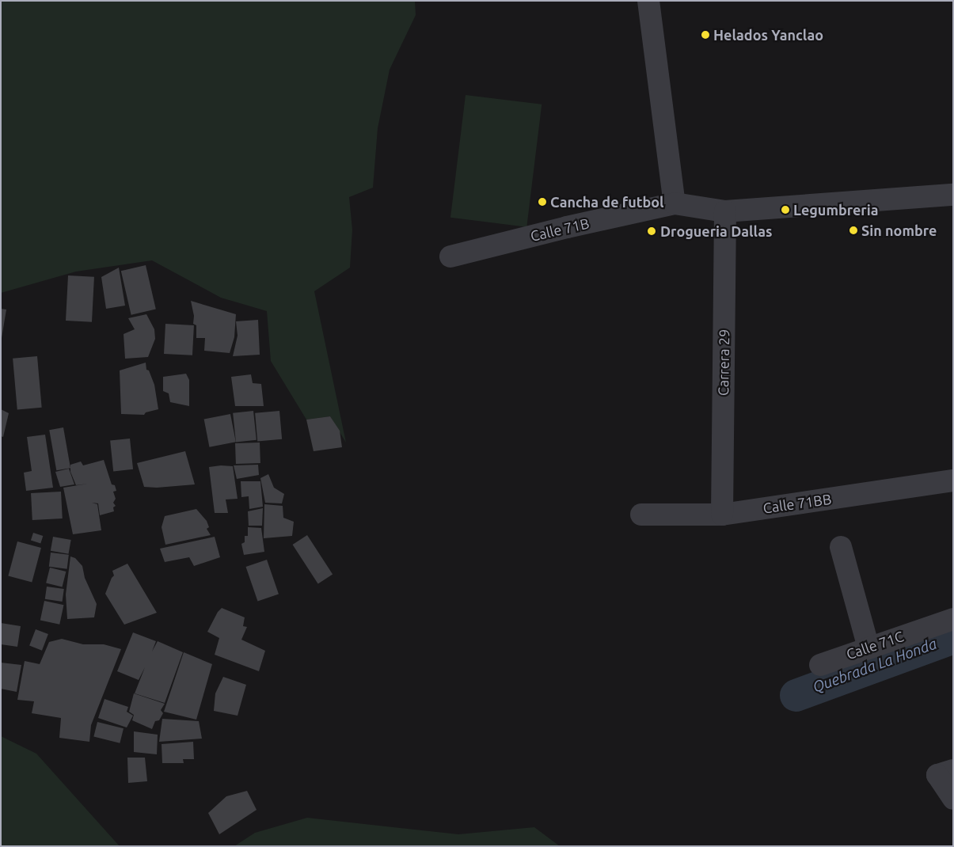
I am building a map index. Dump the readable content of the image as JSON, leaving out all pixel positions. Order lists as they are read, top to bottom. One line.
{"streets":{"street":["Calle 71B","Carrera 29","Calle 71BB","Calle 71C"]},"crossings":[["Calle 71B","Carrera 29"],["Carrera 29","Calle 71BB"]],"water":["Quebrada La Honda"],"places":["Helados Yanclao","Cancha de futbol","Legumbreria","Sin nombre","Drogueria Dallas"]}
